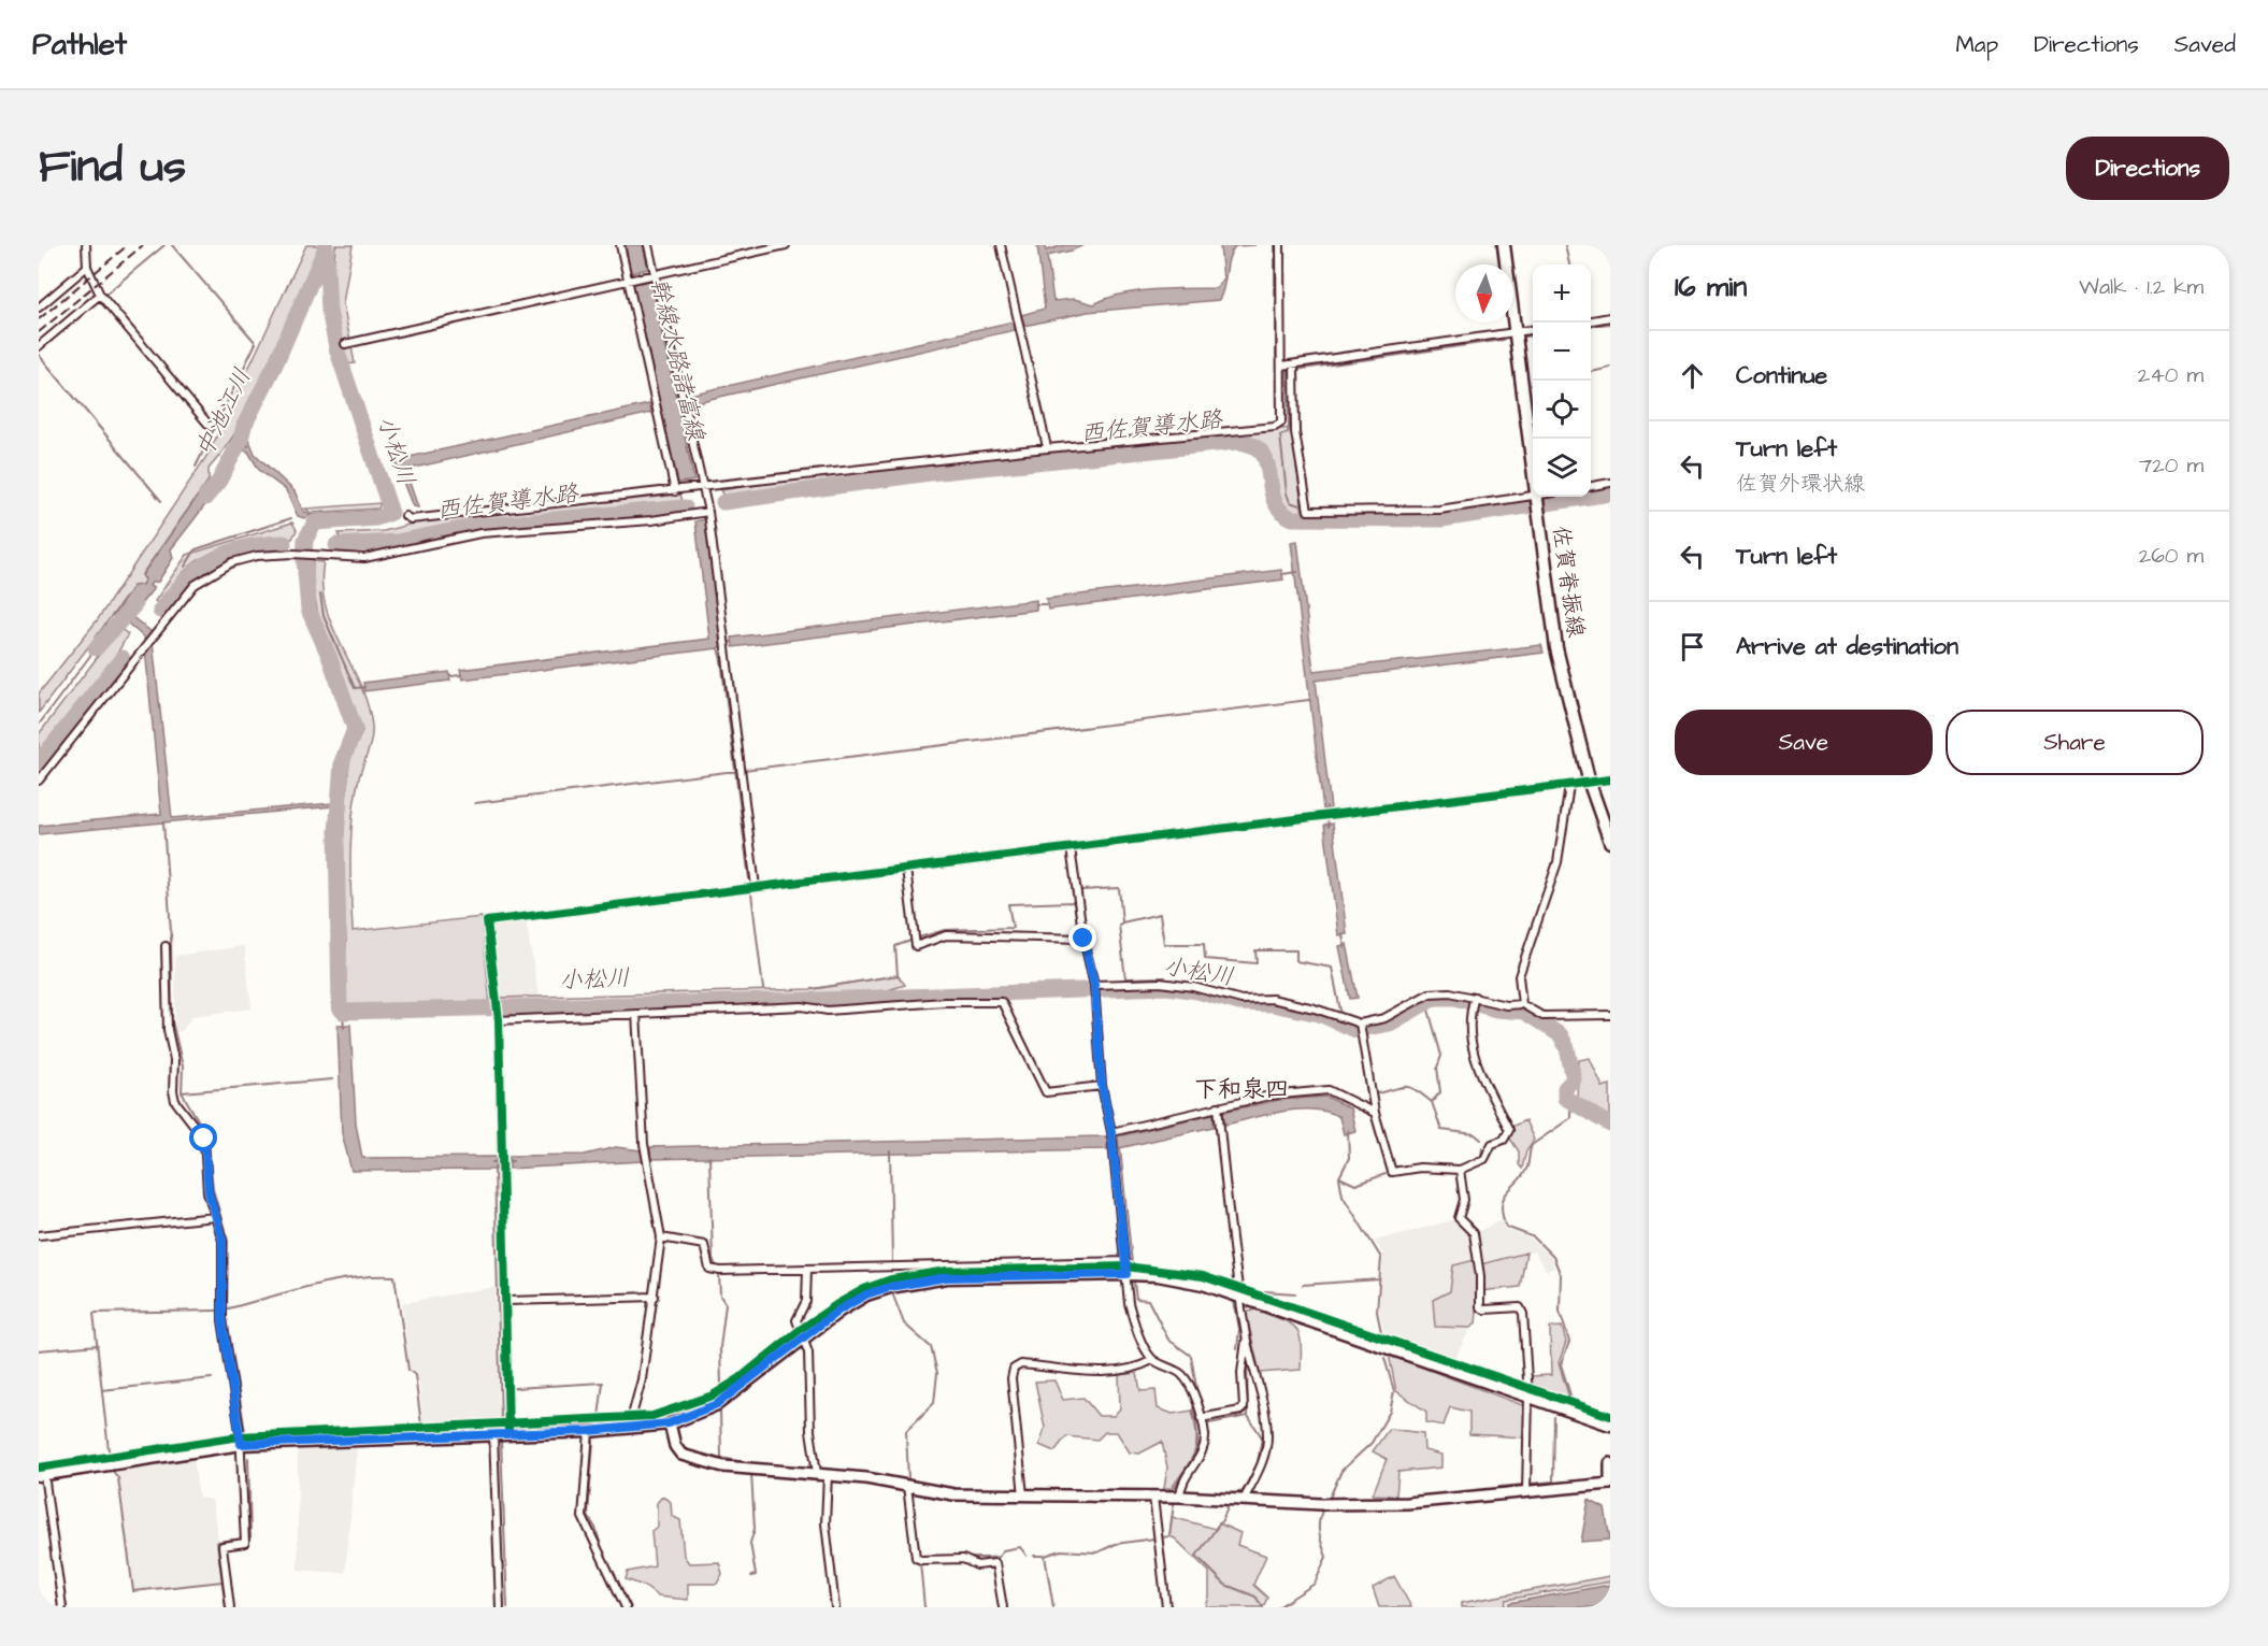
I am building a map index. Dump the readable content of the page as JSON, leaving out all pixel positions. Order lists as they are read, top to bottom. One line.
{"streets":{"main road":["佐賀脊振線"]},"districts":["下和泉四"],"water":["幹線水路諸富線","中池江川","西佐賀導水路","小松川"],"north":"bottom","page":{"header":"Pathlet","nav":["Map","Directions","Saved"],"title":"Find us","buttons":["Directions",["Save","Share"]],"heading":["16 min","Walk · 1.2 km"],"map_buttons":["+","−"],"list":[["Continue","240 m"],["Turn left","佐賀外環状線","720 m"],["Turn left","260 m"],"Arrive at destination"]}}
